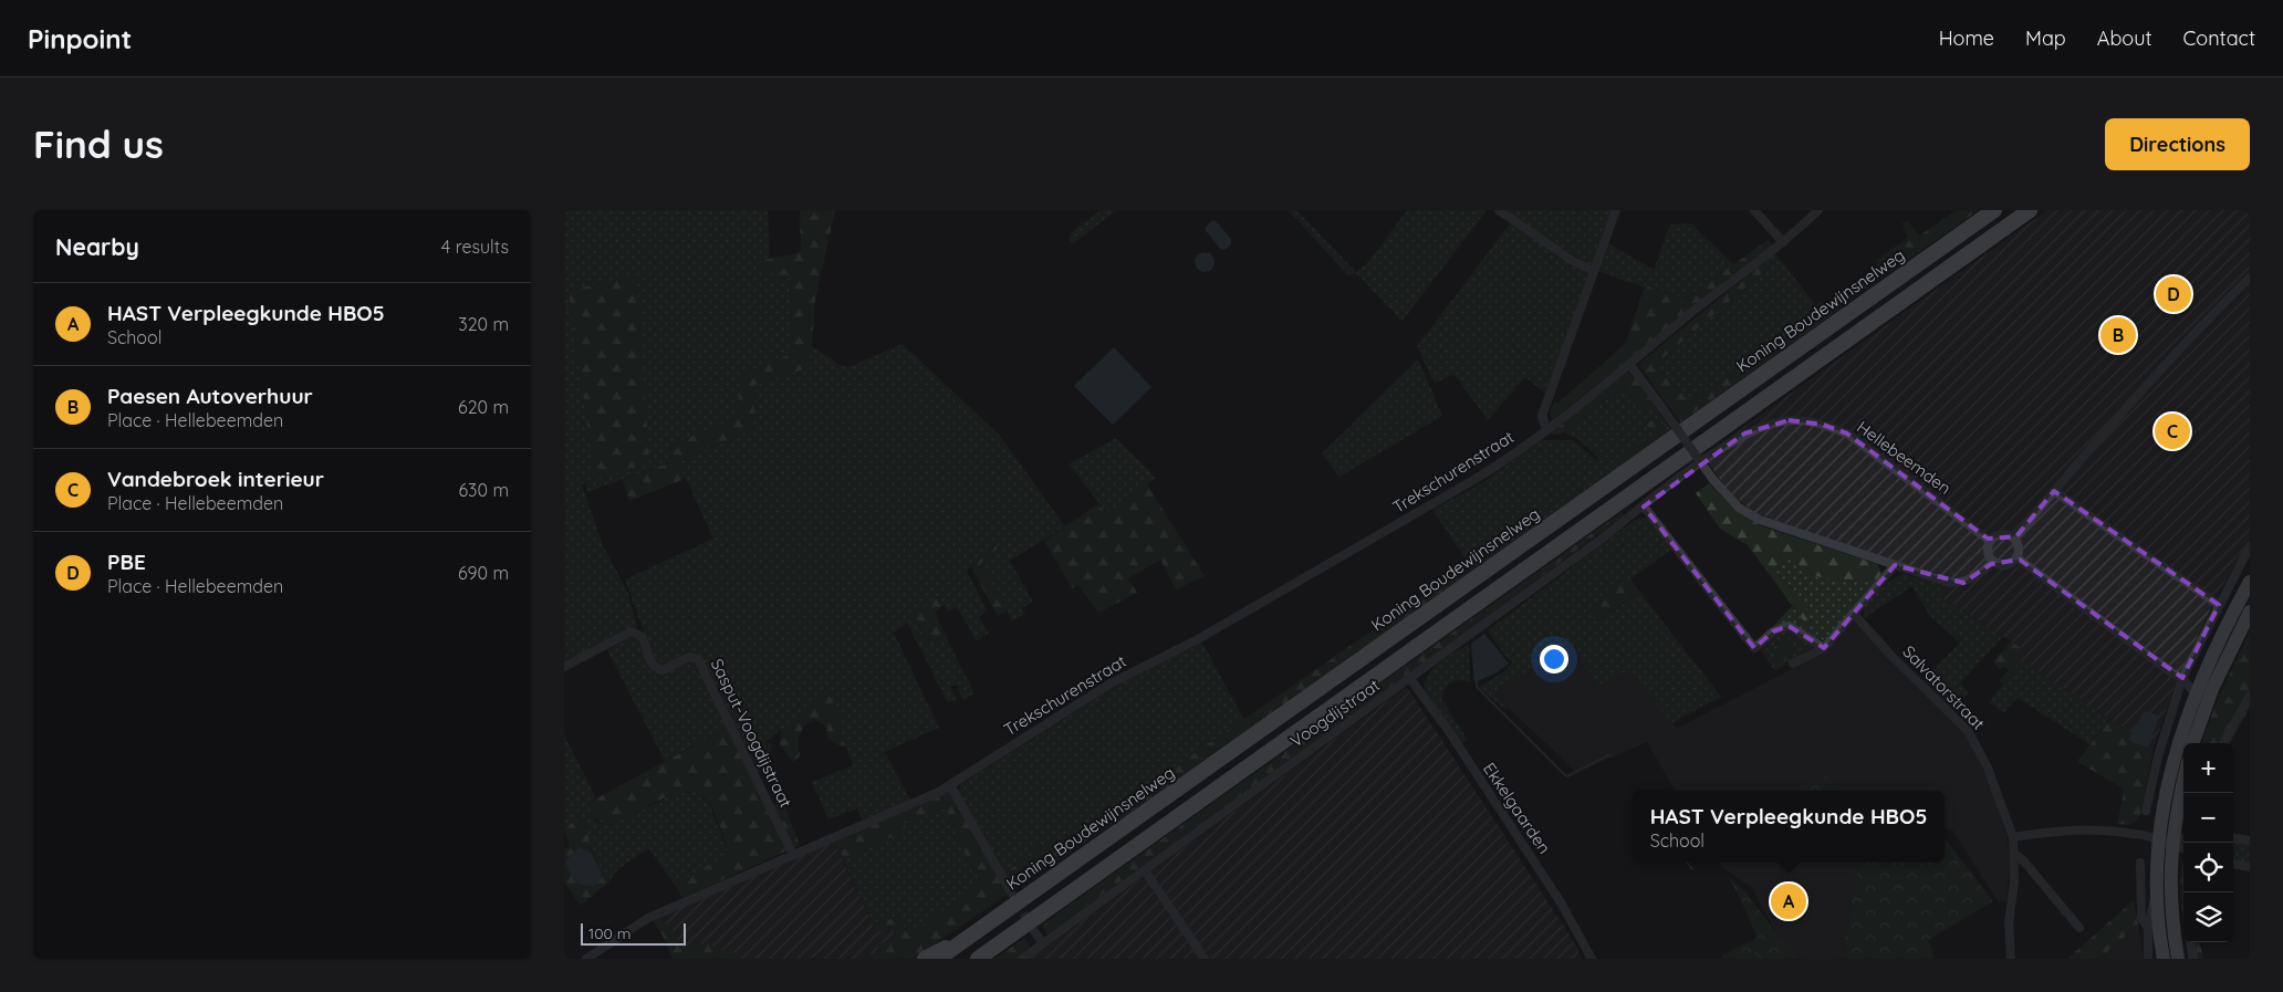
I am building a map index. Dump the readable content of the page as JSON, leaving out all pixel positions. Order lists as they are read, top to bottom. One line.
{"streets":{"highway":["Koning Boudewijnsnelweg"],"street":["Hellebeemden","Trekschurenstraat","Salvatorstraat","Voogdijstraat","Sasput-Voogdijstraat","Ekkelgaarden"]},"crossings":[["Hellebeemden","Voogdijstraat"],["Trekschurenstraat","Sasput-Voogdijstraat"],["Voogdijstraat","Ekkelgaarden"]],"scale_bar":"100 m","page":{"header":"Pinpoint","nav":["Home","Map","About","Contact"],"buttons":"Directions","title":"Find us","heading":["Nearby","4 results"],"pins":["D","B","C","A"],"list":[{"mark":"A","name":"HAST Verpleegkunde HBO5","note":"School","value":"320 m"},{"mark":"B","name":"Paesen Autoverhuur","note":"Place · Hellebeemden","value":"620 m"},{"mark":"C","name":"Vandebroek interieur","note":"Place · Hellebeemden","value":"630 m"},{"mark":"D","name":"PBE","note":"Place · Hellebeemden","value":"690 m"}],"map_buttons":["+","−"],"popup":["HAST Verpleegkunde HBO5","School"],"scale":"100 m"}}
